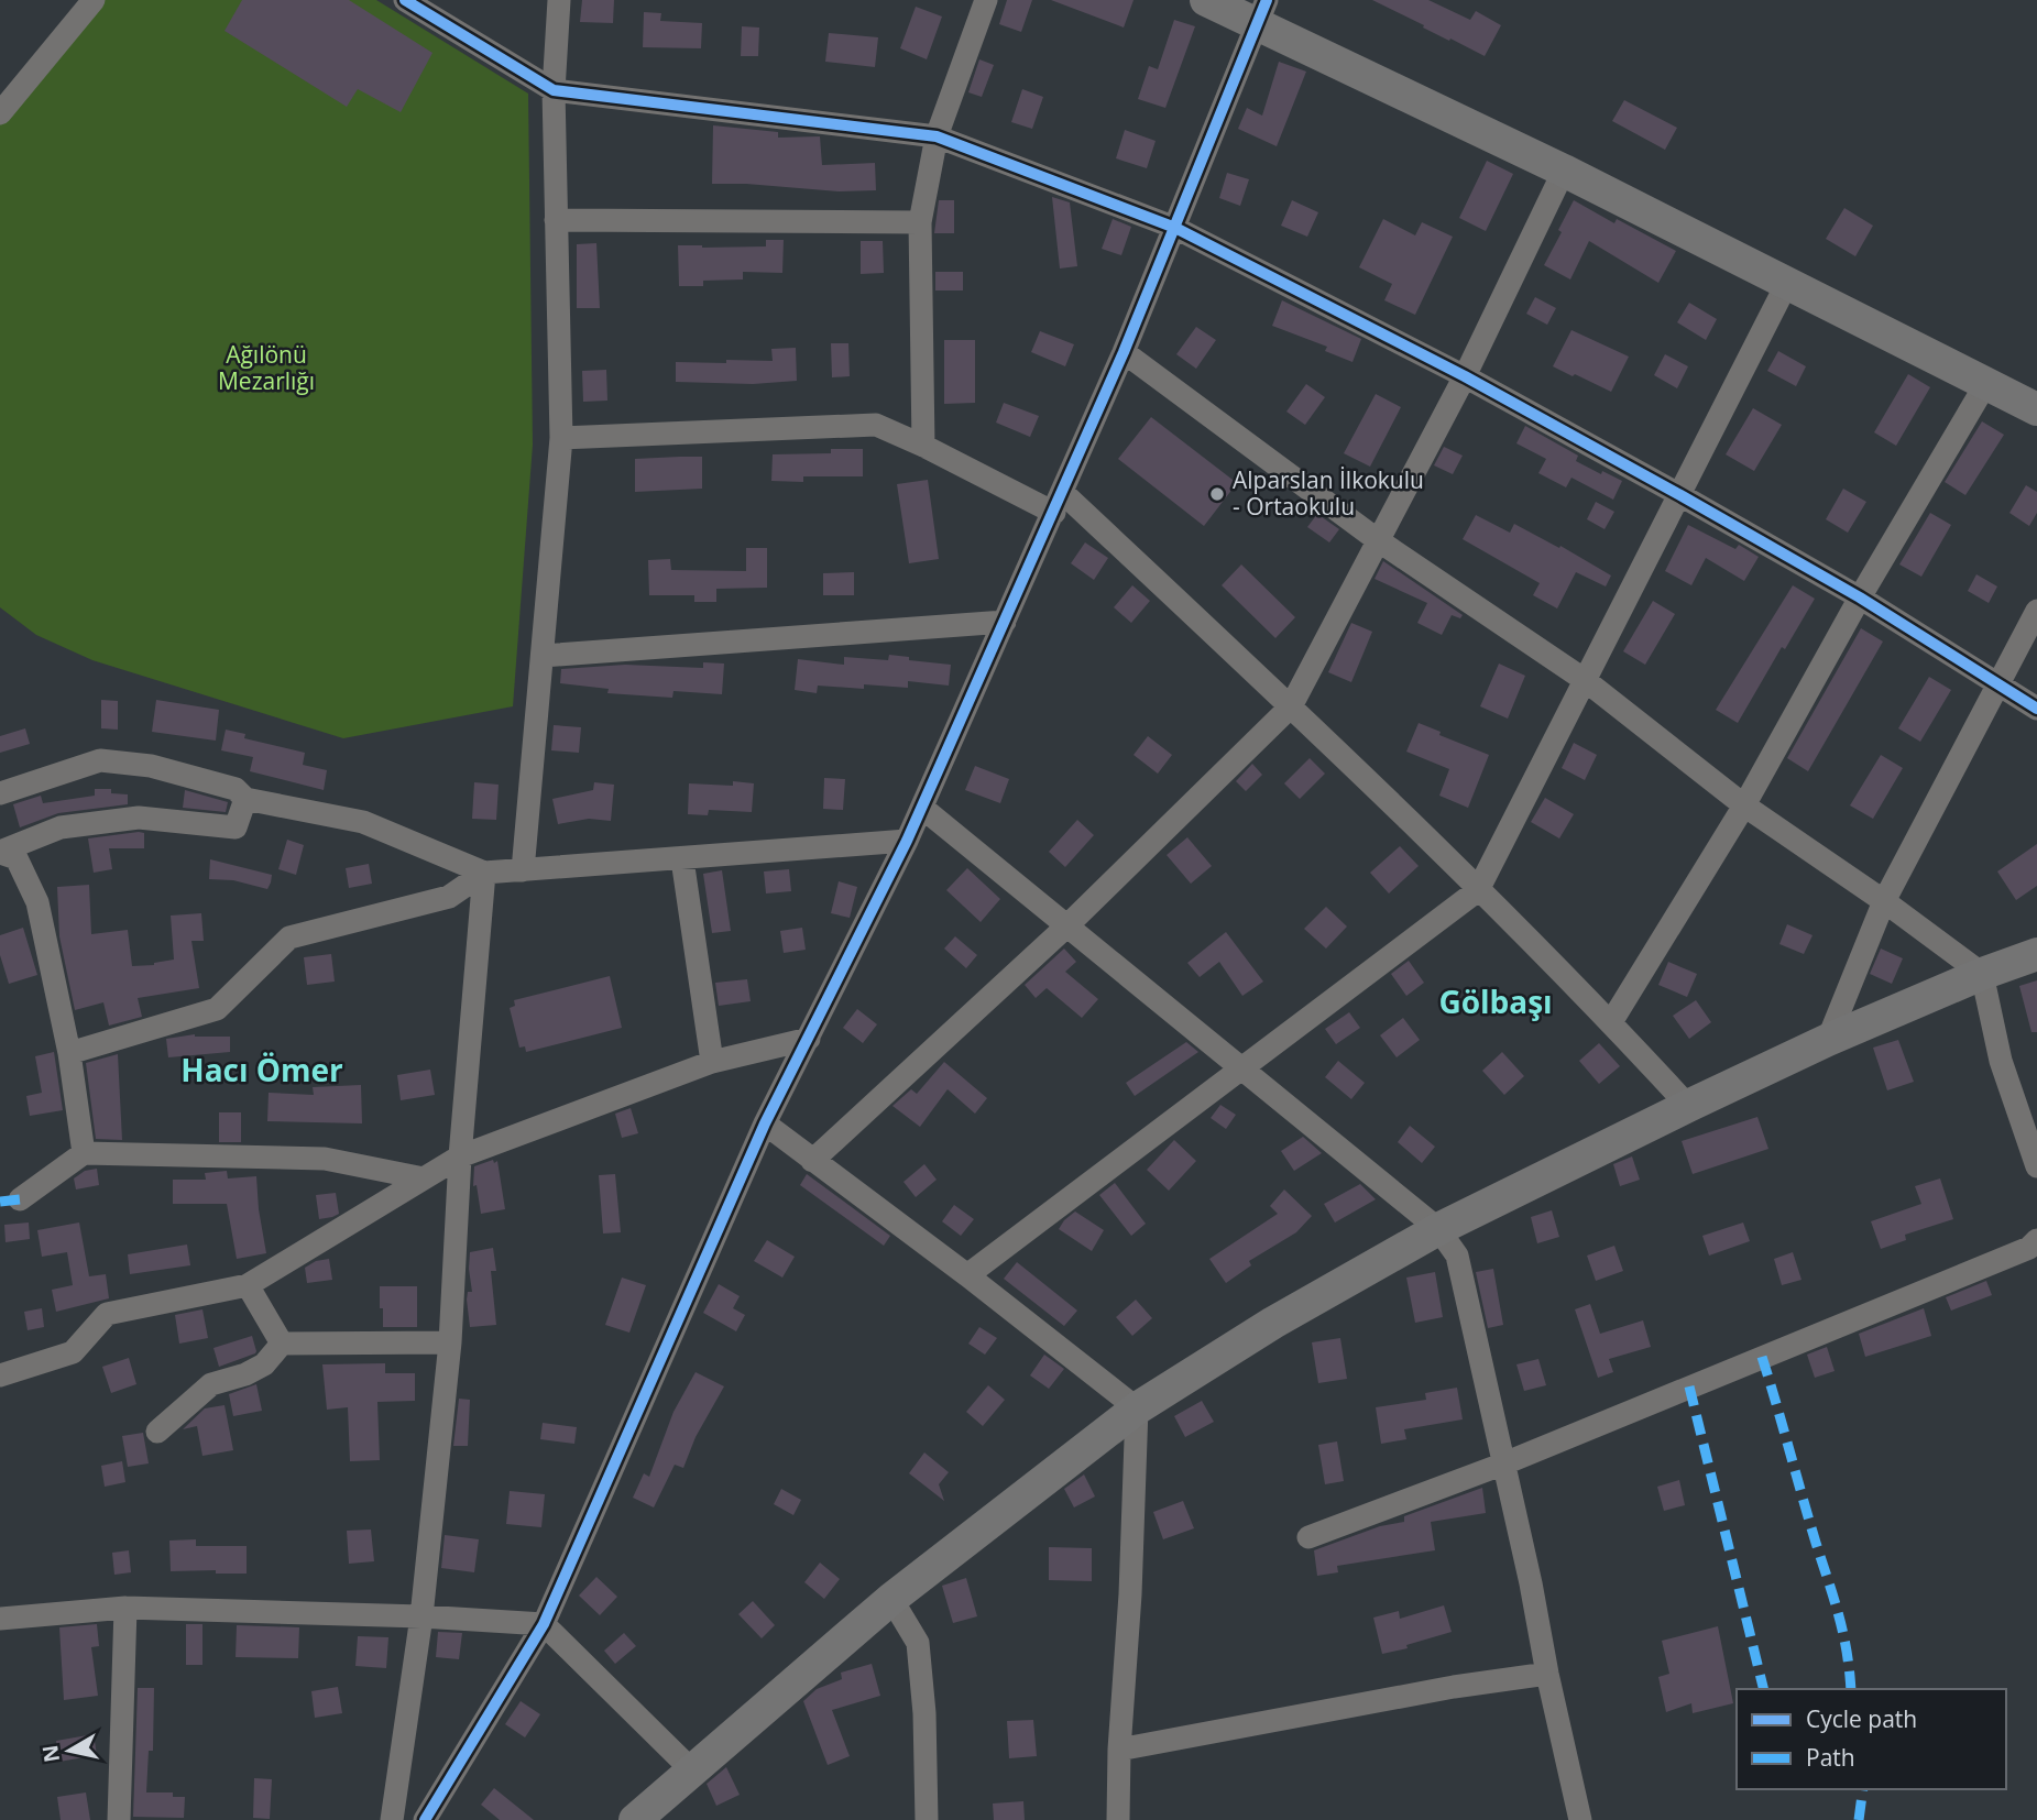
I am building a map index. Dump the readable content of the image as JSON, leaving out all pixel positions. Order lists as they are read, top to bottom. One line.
{"districts":["Gölbaşı","Hacı Ömer"],"parks":["Ağılönü Mezarlığı"],"places":["Alparslan İlkokulu - Ortaokulu"],"legend":["Cycle path","Path"],"north":"left"}
